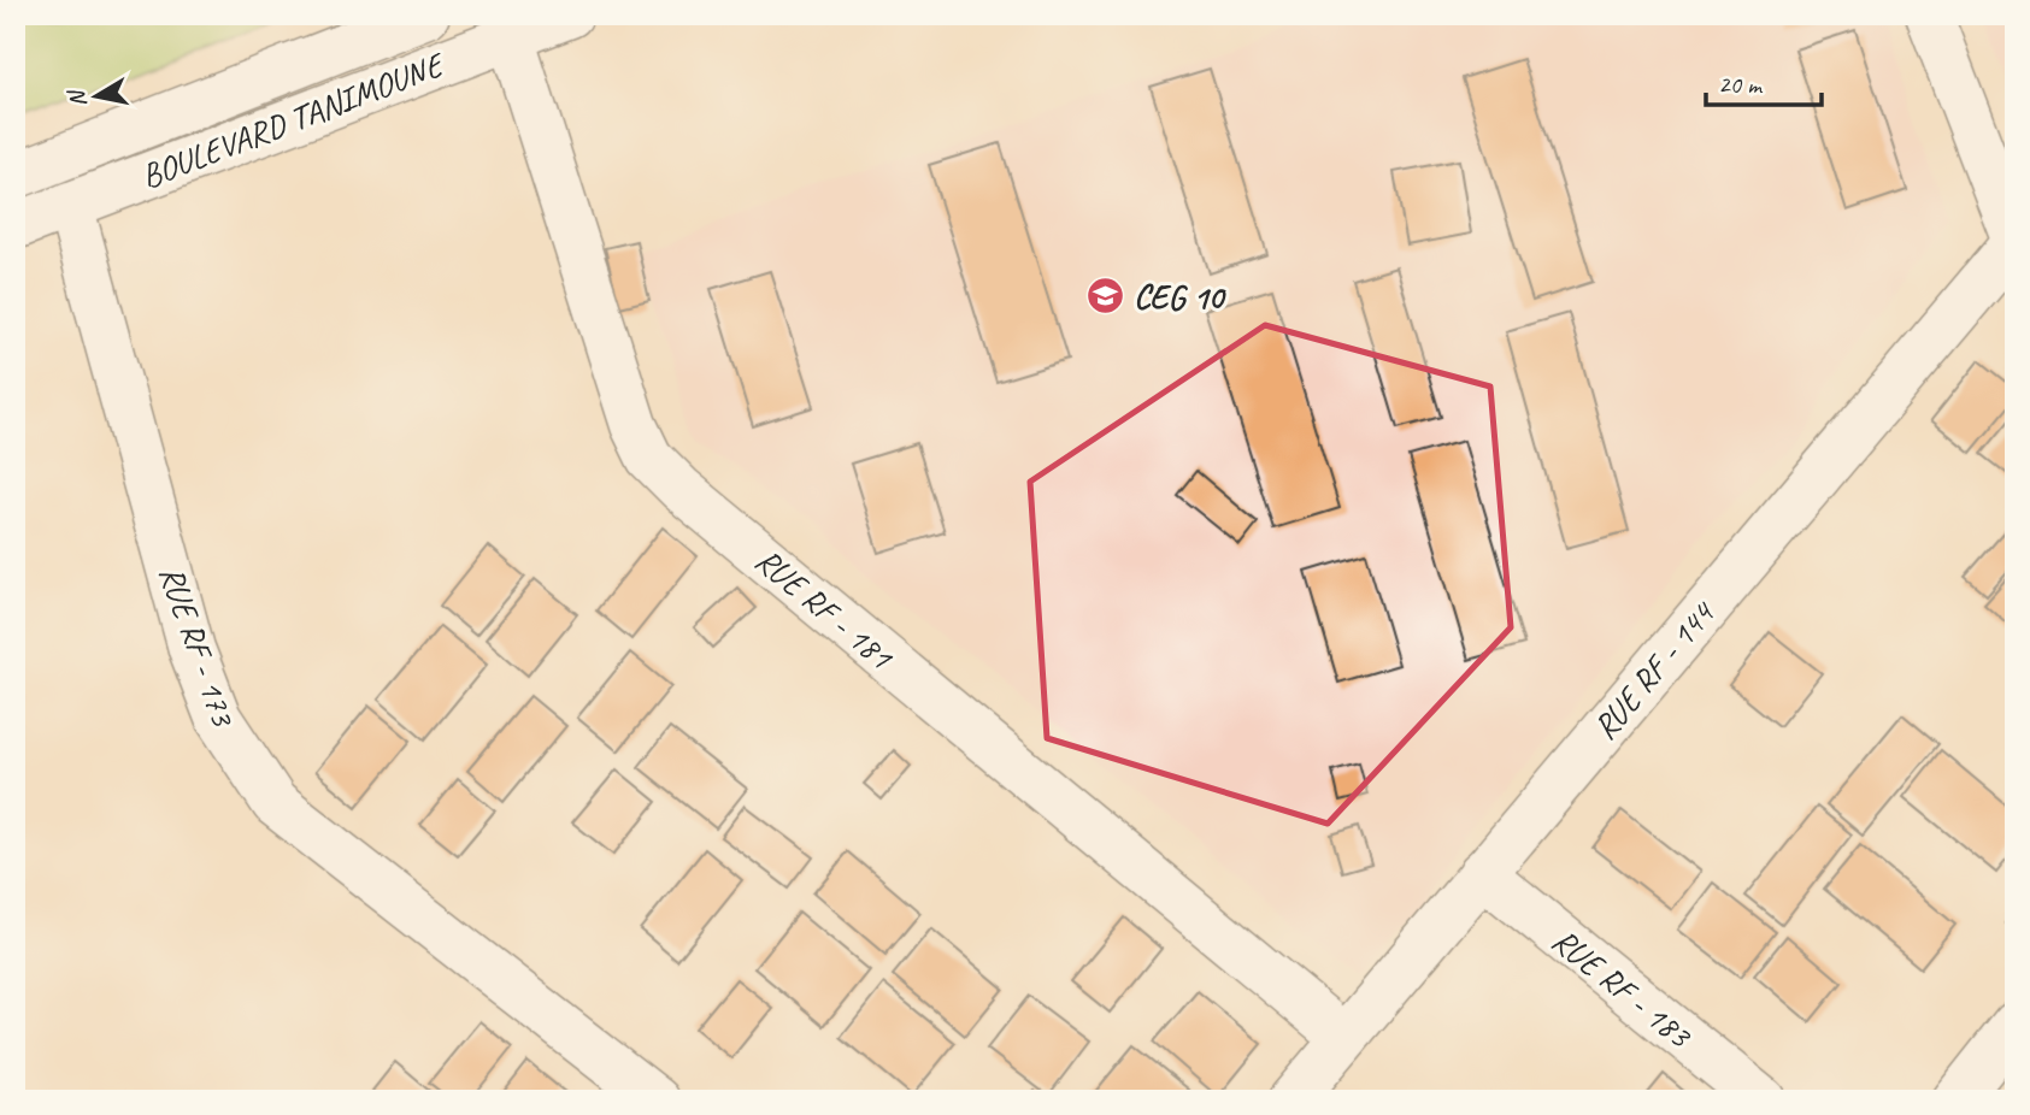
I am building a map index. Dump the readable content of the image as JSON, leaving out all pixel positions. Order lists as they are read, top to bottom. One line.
{"streets":{"street":["BOULEVARD TANIMOUNE","RUE RF - 181","RUE RF - 173","RUE RF - 144","RUE RF - 183"]},"crossings":[["BOULEVARD TANIMOUNE","RUE RF - 181"],["BOULEVARD TANIMOUNE","RUE RF - 173"],["RUE RF - 181","RUE RF - 144"],["RUE RF - 144","RUE RF - 183"]],"places":{"school or university":["CEG 10"]},"scale_bar":"20 m","north":"left"}
